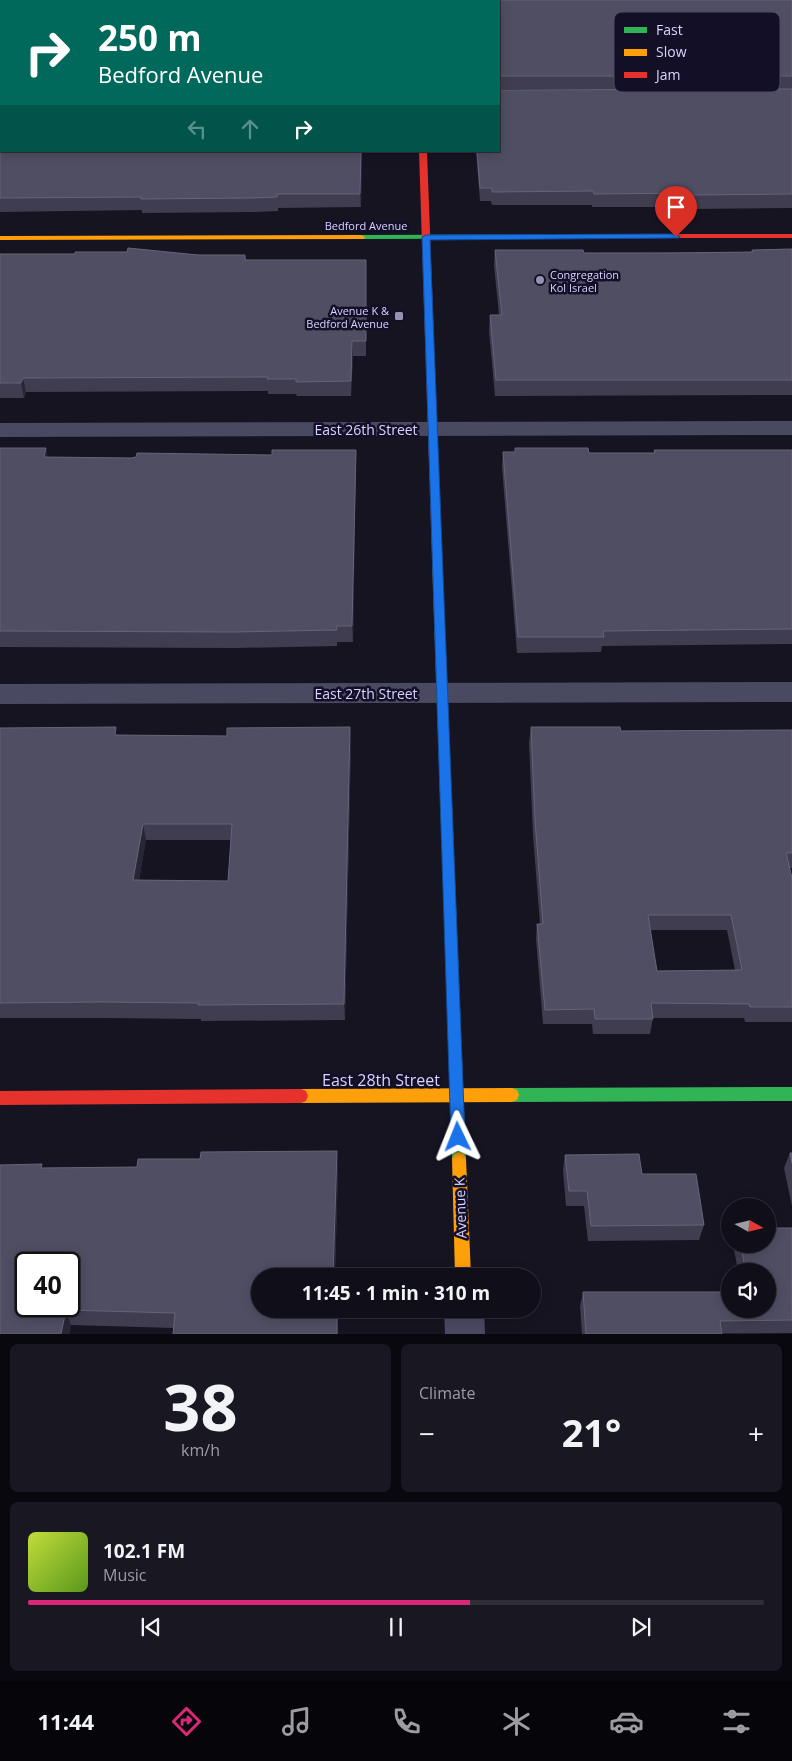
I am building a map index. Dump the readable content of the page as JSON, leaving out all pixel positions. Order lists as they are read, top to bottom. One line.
{"streets":{"street":["Bedford Avenue","East 26th Street","East 27th Street","East 28th Street","Avenue K"]},"crossings":[["Bedford Avenue","Avenue K"],["East 26th Street","Avenue K"],["East 27th Street","Avenue K"],["East 28th Street","Avenue K"]],"places":{"other":["Congregation Kol Israel"],"transit":["Avenue K & Bedford Avenue"]},"legend":["Fast","Slow","Jam"],"north":"right","page":{"turn":["250 m","Bedford Avenue"],"limit":"40","trip":"11:45 · 1 min · 310 m","tile":[["38","km/h"],"Climate"],"heat":["−","21°","+"],"song":["102.1 FM","Music"],"tabs":"11:44"}}
